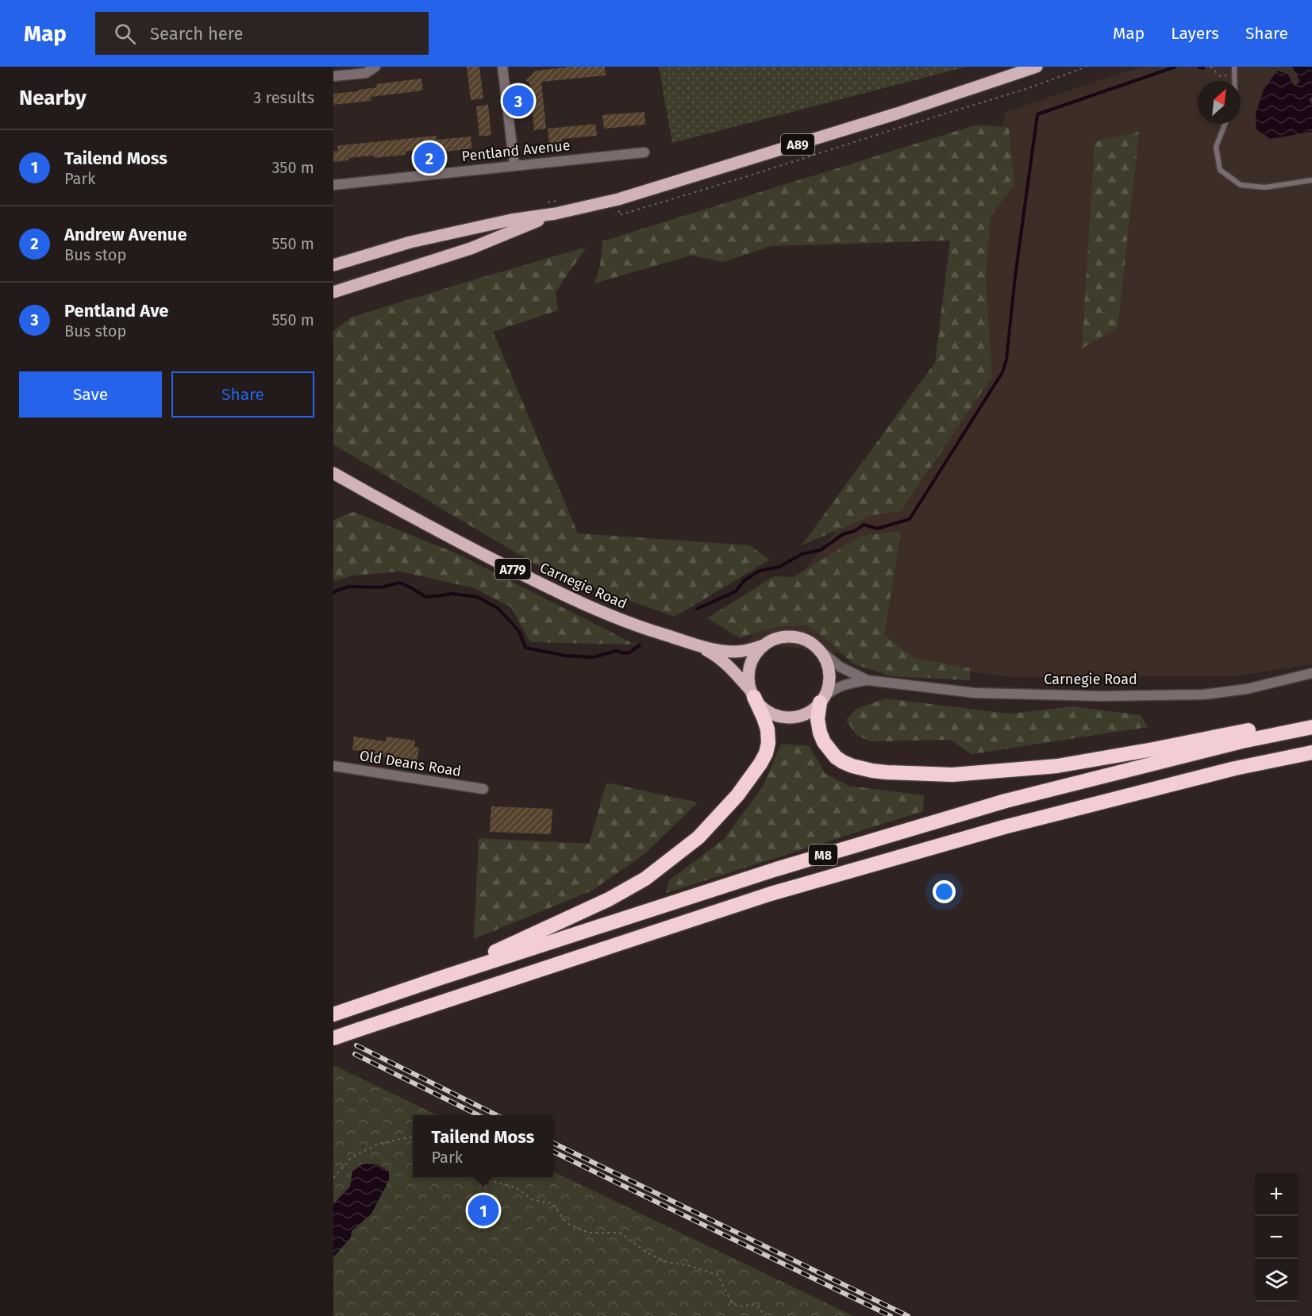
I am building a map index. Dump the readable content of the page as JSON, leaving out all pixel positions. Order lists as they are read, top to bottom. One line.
{"streets":{"highway":["M8"],"main road":["A89","A779","Carnegie Road"],"street":["Pentland Avenue","Old Deans Road"]},"crossings":[["A779","Carnegie Road"],["A779","M8"],["Carnegie Road","M8"]],"north":"top right","page":{"header":"Map","search":"Search here","nav":["Map","Layers","Share"],"heading":["Nearby","3 results"],"pins":["3","2","1"],"list":[{"mark":"1","name":"Tailend Moss","note":"Park","value":"350 m"},{"mark":"2","name":"Andrew Avenue","note":"Bus stop","value":"550 m"},{"mark":"3","name":"Pentland Ave","note":"Bus stop","value":"550 m"}],"buttons":["Save","Share"],"popup":["Tailend Moss","Park"],"map_buttons":["+","−"]}}
